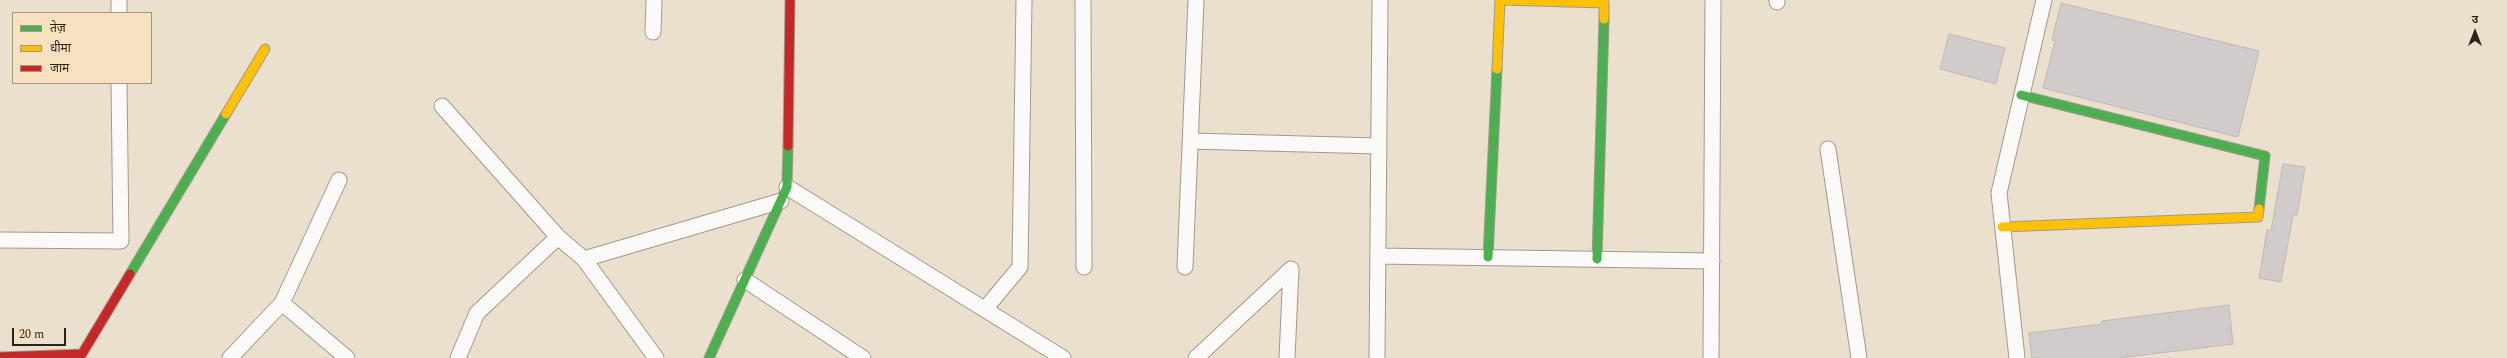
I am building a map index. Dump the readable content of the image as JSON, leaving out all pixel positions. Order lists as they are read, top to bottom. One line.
{"legend":["तेज़","धीमा","जाम"],"scale_bar":"20 m","north":"top"}
